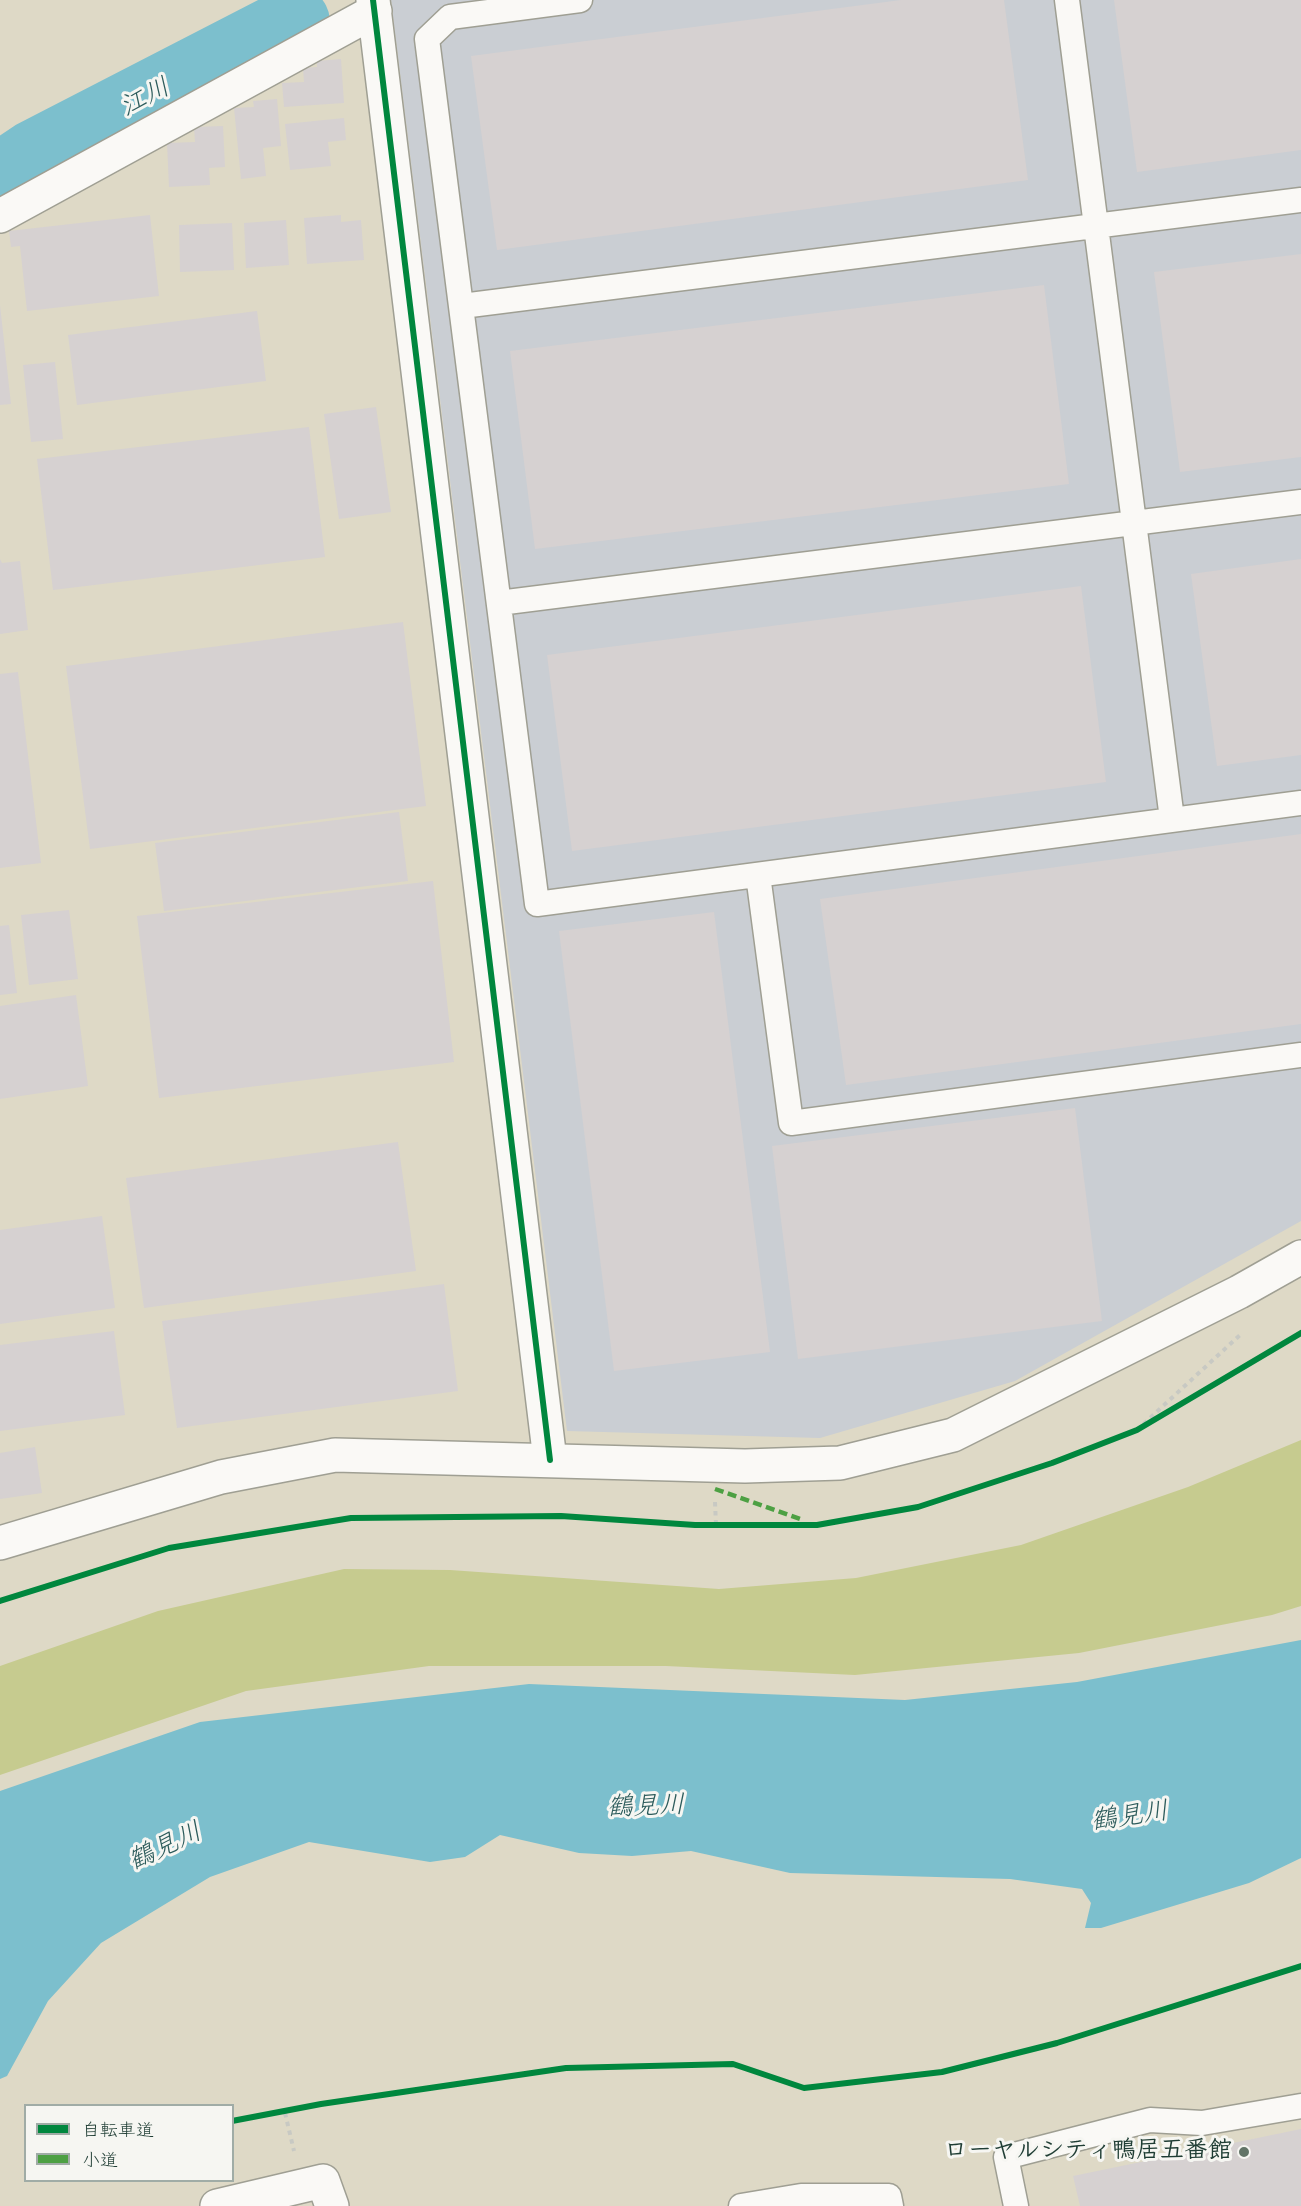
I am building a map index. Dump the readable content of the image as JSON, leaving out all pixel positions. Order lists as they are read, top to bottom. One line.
{"water":["江川","鶴見川"],"places":["ローヤルシティ鴨居五番館"],"legend":["自転車道","小道"]}
